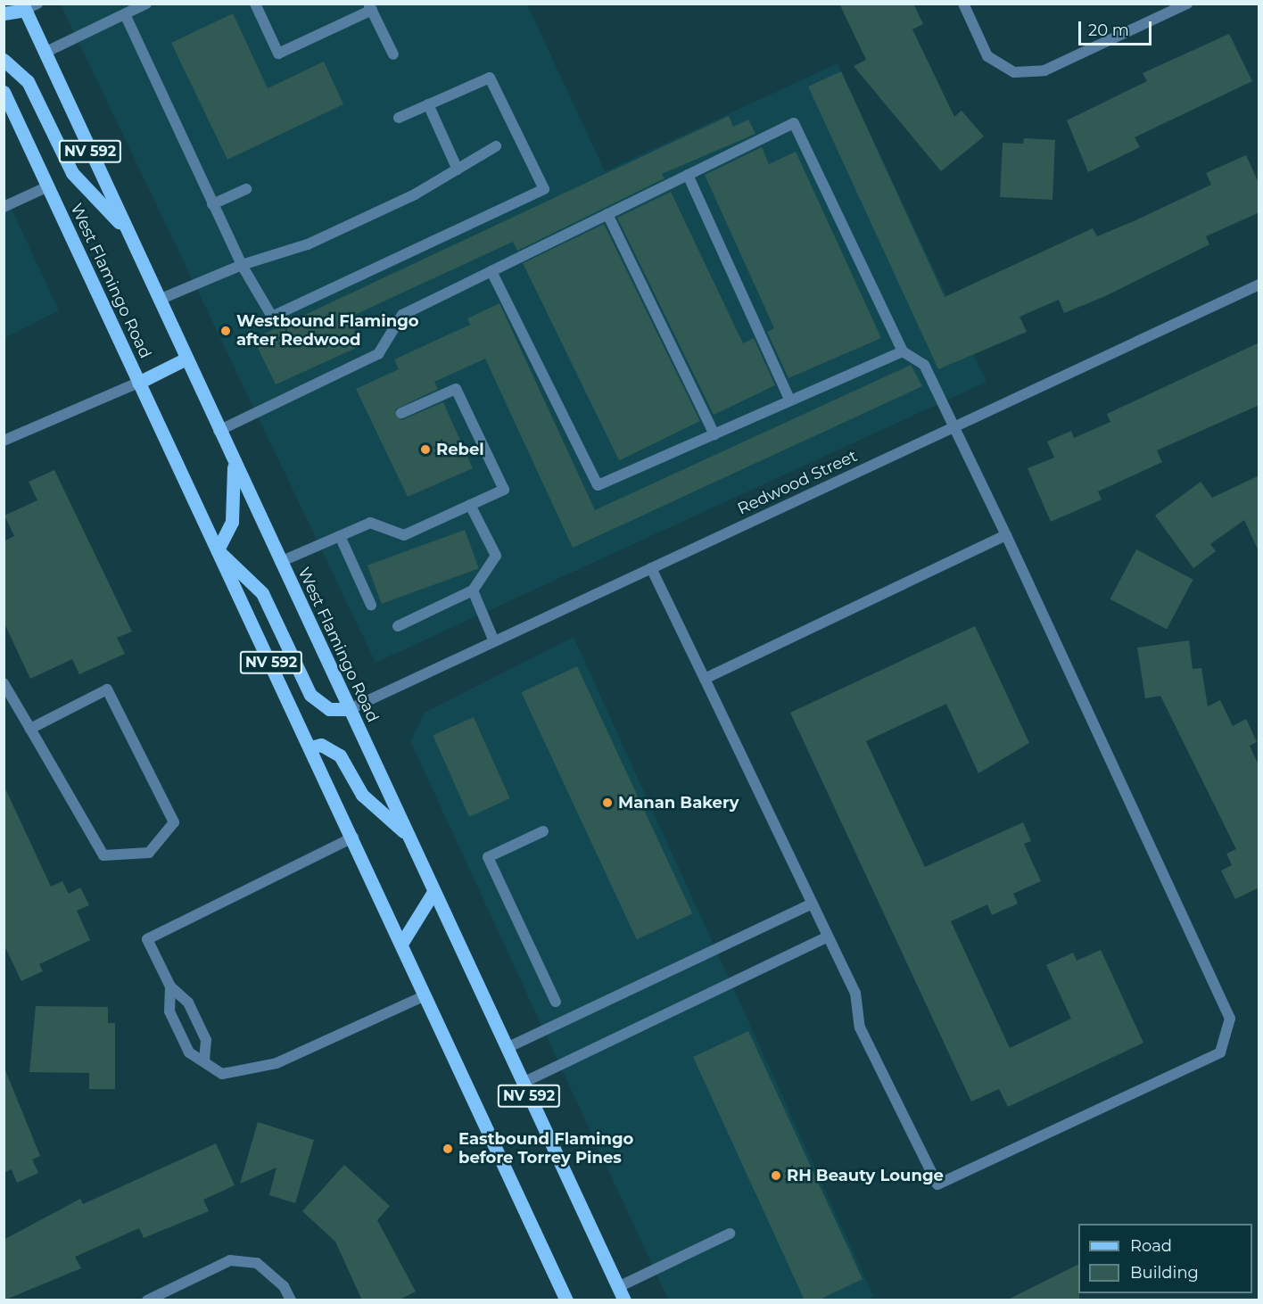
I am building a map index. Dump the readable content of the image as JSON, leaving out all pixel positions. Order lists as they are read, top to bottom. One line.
{"streets":{"main road":["NV 592","West Flamingo Road"],"street":["Redwood Street"]},"crossings":[["West Flamingo Road","Redwood Street"]],"places":["Westbound Flamingo after Redwood","Rebel","Manan Bakery","Eastbound Flamingo before Torrey Pines","RH Beauty Lounge"],"legend":["Road","Building"],"scale_bar":"20 m"}
